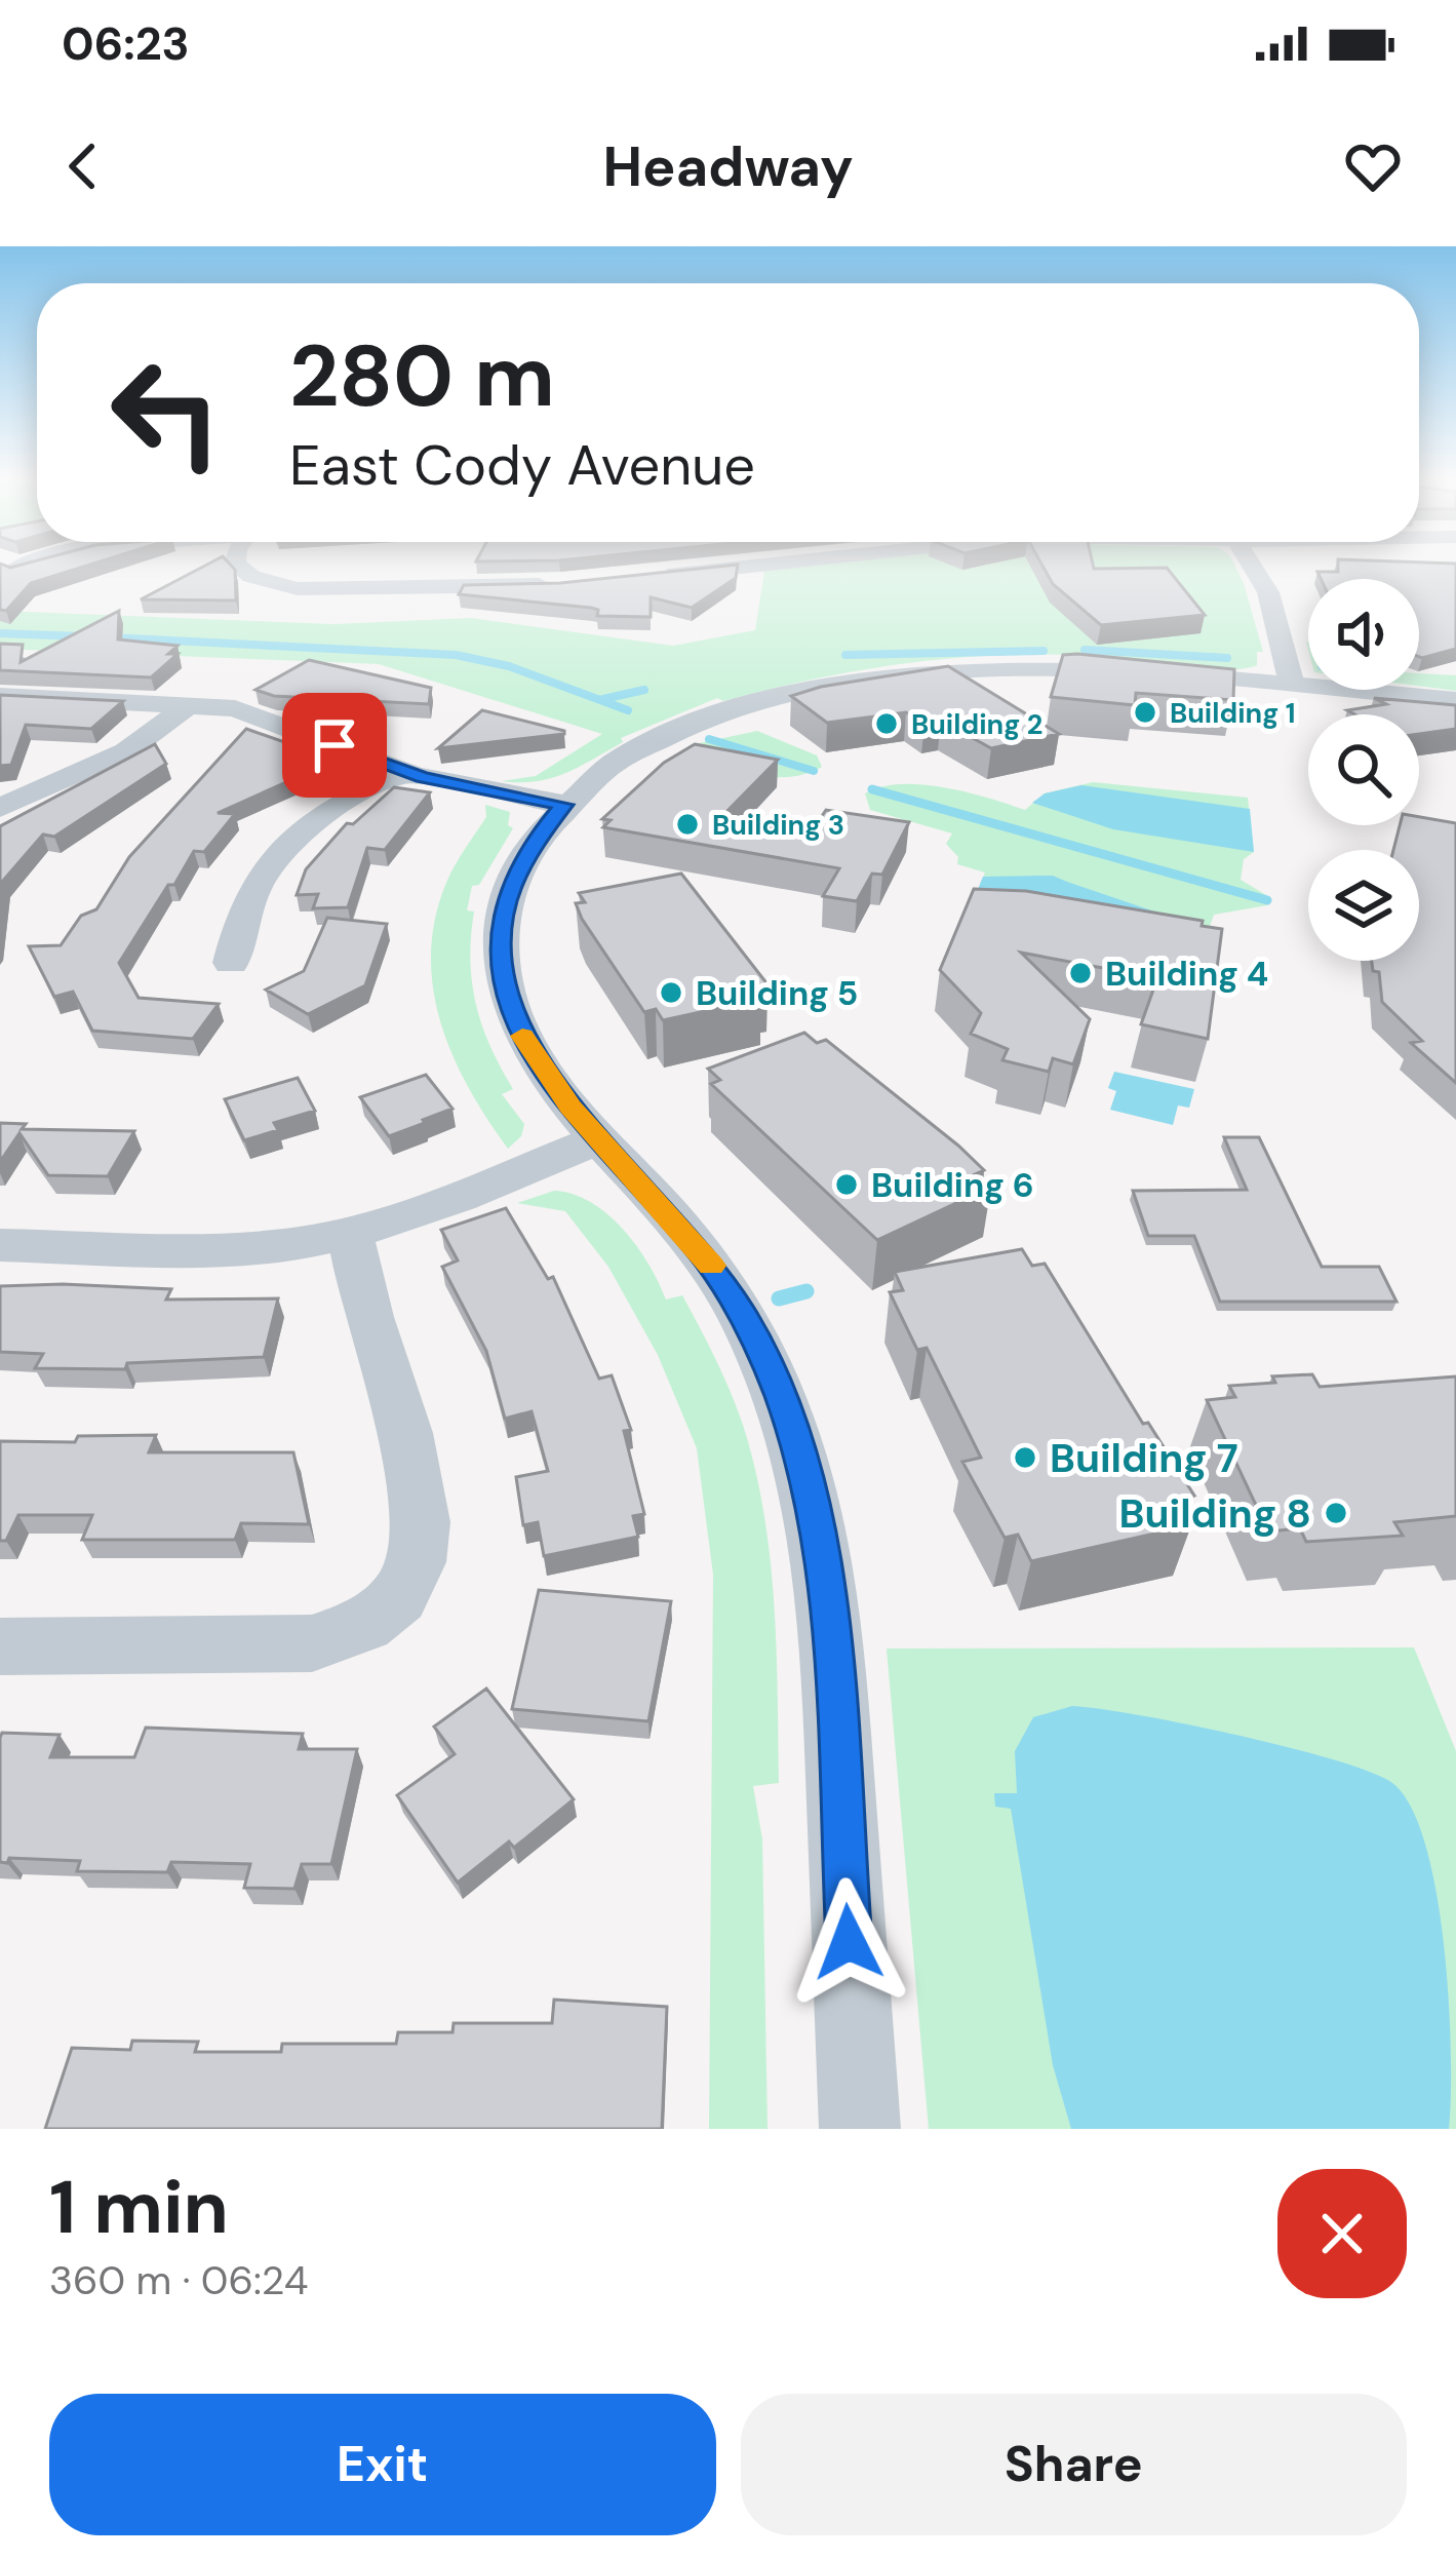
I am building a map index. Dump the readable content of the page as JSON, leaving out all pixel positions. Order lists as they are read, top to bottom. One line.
{"places":["Building 1","Building 2","Building 3","Building 4","Building 5","Building 6","Building 7","Building 8"],"page":{"status":"06:23","header":"Headway","turn":["280 m","East Cody Avenue"],"heading":["1 min","360 m · 06:24"],"buttons":["Exit","Share"]}}
